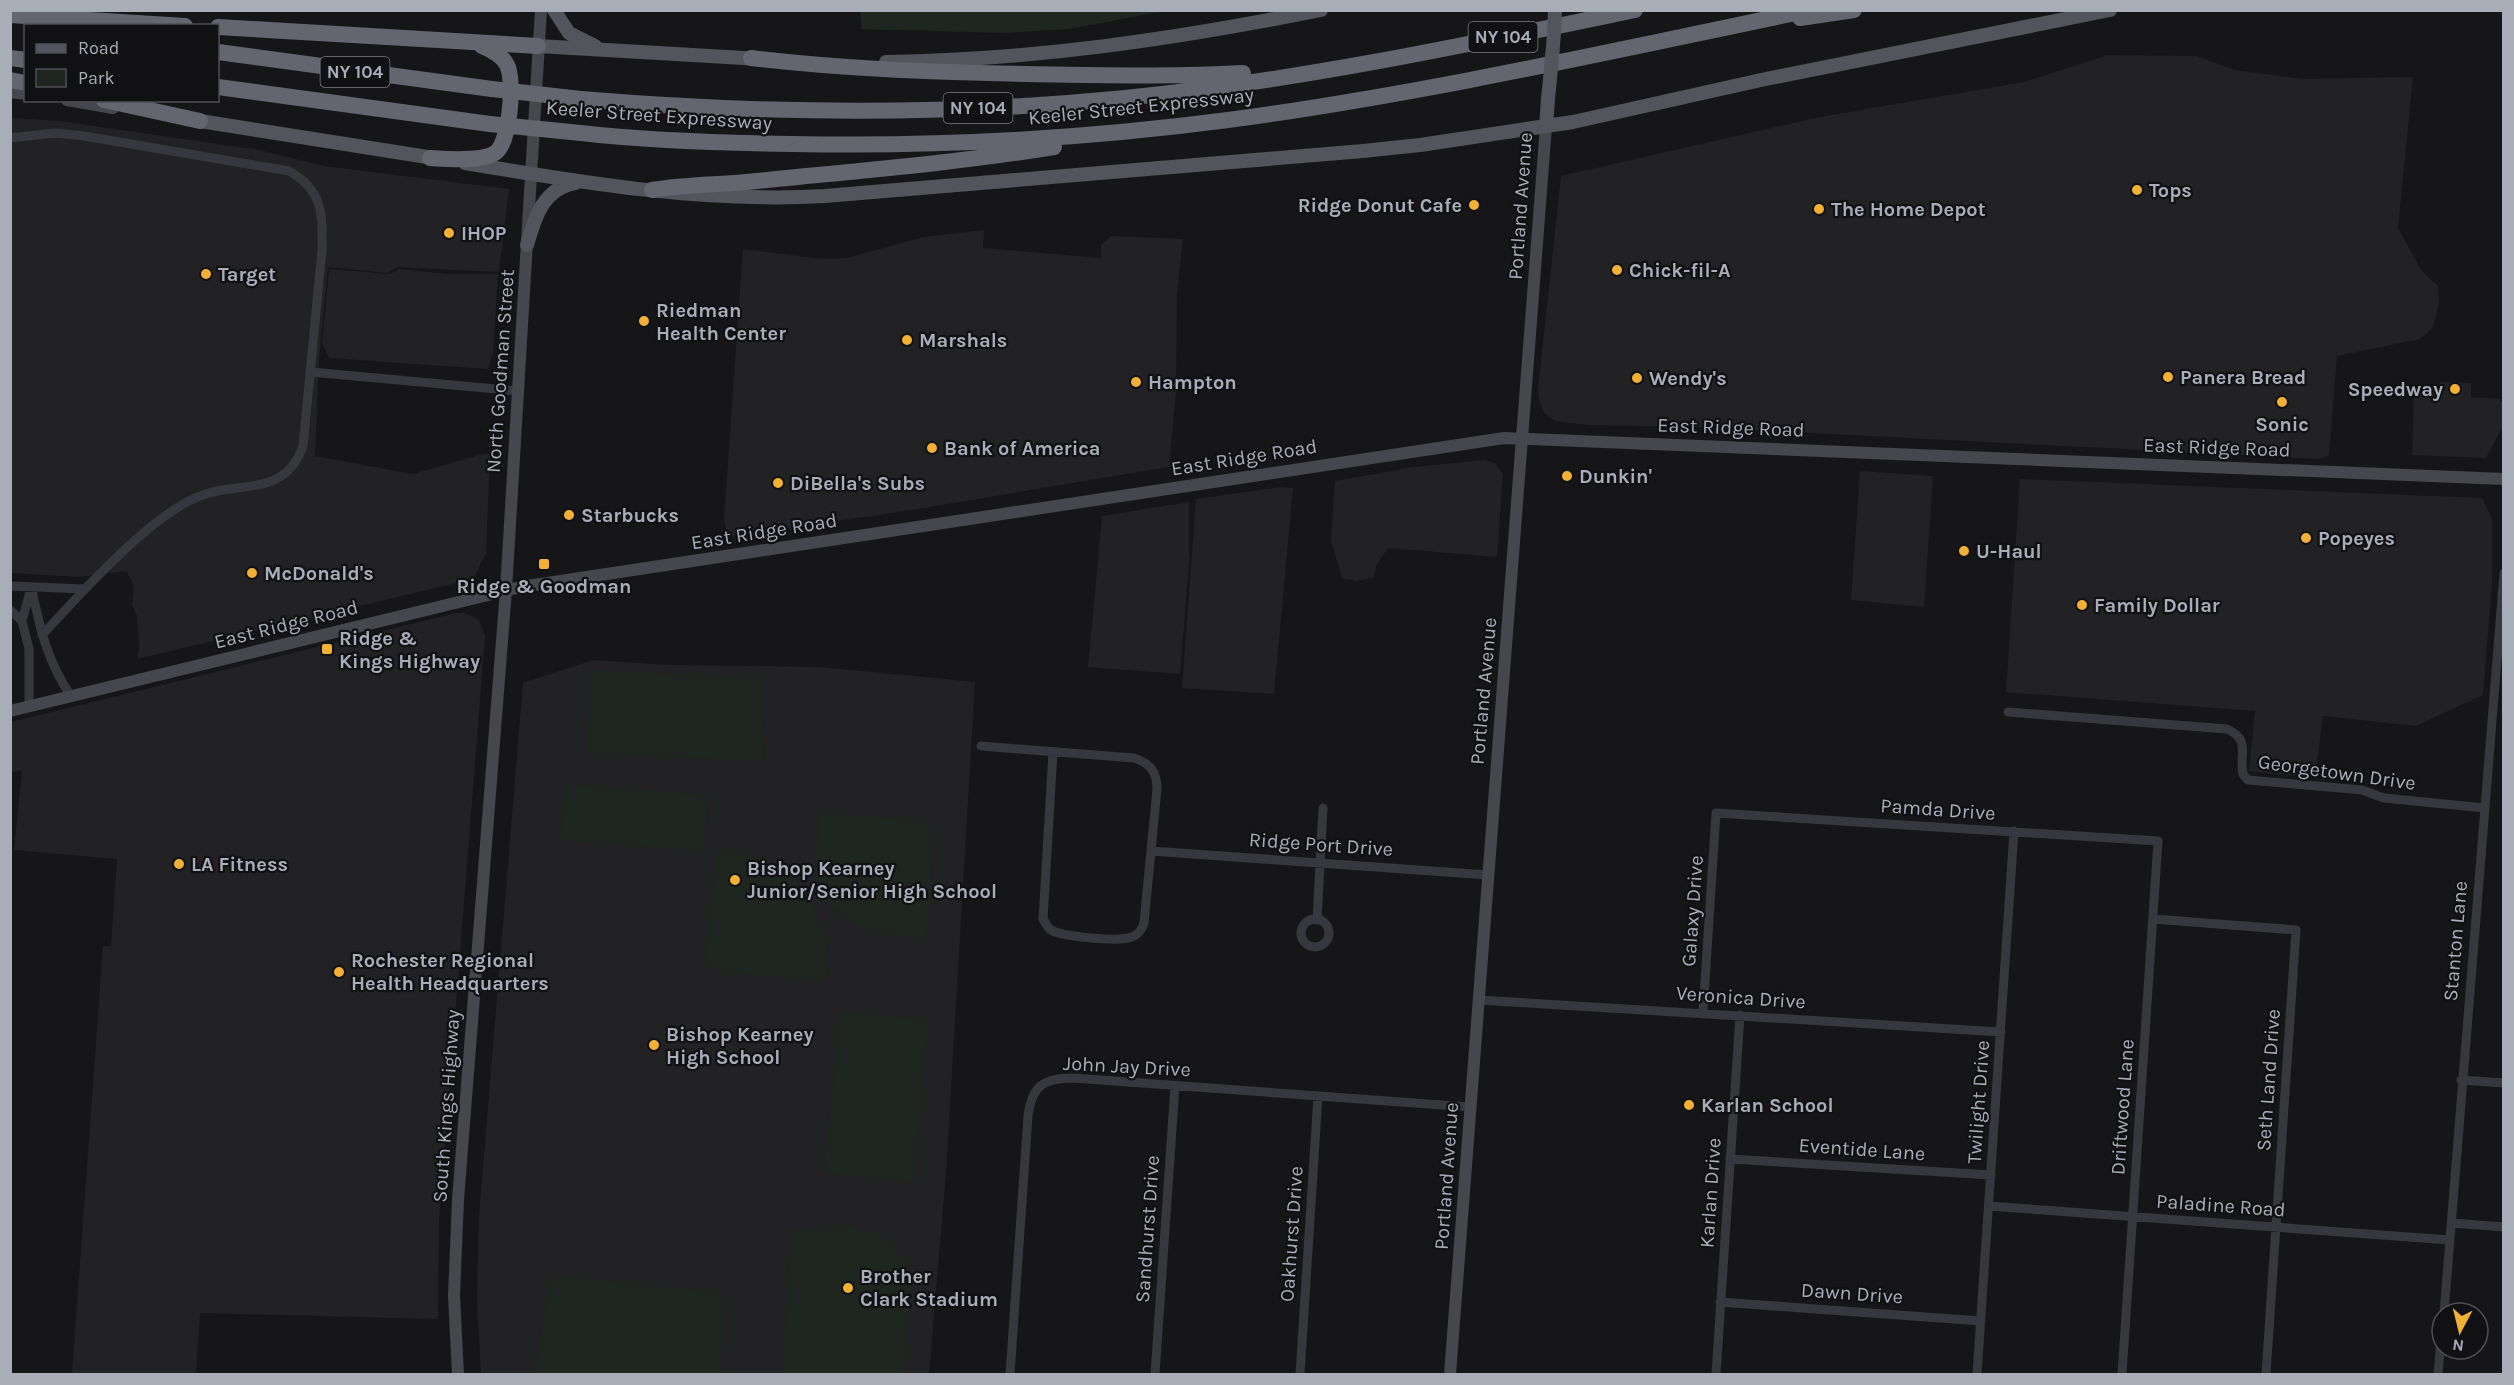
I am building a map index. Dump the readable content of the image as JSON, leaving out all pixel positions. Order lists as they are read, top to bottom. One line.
{"streets":{"highway":["NY 104","Keeler Street Expressway"],"main road":["Portland Avenue","North Goodman Street","East Ridge Road","South Kings Highway"],"street":["Georgetown Drive","Pamda Drive","Ridge Port Drive","Galaxy Drive","Stanton Lane","Veronica Drive","John Jay Drive","Seth Land Drive","Twilight Drive","Driftwood Lane","Eventide Lane","Karlan Drive","Paladine Road","Sandhurst Drive","Oakhurst Drive","Dawn Drive"]},"crossings":[["Portland Avenue","East Ridge Road"],["Portland Avenue","Ridge Port Drive"],["Portland Avenue","Veronica Drive"],["Portland Avenue","John Jay Drive"],["North Goodman Street","East Ridge Road"],["North Goodman Street","South Kings Highway"],["East Ridge Road","South Kings Highway"],["Georgetown Drive","Stanton Lane"],["Pamda Drive","Galaxy Drive"],["Pamda Drive","Twilight Drive"],["Pamda Drive","Driftwood Lane"],["Galaxy Drive","Veronica Drive"],["Stanton Lane","Paladine Road"],["Veronica Drive","Twilight Drive"],["Veronica Drive","Karlan Drive"],["John Jay Drive","Sandhurst Drive"],["John Jay Drive","Oakhurst Drive"],["Seth Land Drive","Driftwood Lane"],["Seth Land Drive","Paladine Road"],["Twilight Drive","Eventide Lane"],["Twilight Drive","Paladine Road"],["Twilight Drive","Dawn Drive"],["Driftwood Lane","Paladine Road"],["Eventide Lane","Karlan Drive"],["Karlan Drive","Dawn Drive"]],"places":{"other":["Tops","Ridge Donut Cafe","The Home Depot","IHOP","Chick-fil-A","Target","Riedman Health Center","Marshals","Panera Bread","Wendy's","Hampton","Speedway","Sonic","Bank of America","Dunkin'","DiBella's Subs","Starbucks","Popeyes","U-Haul","McDonald's","Family Dollar","LA Fitness","Bishop Kearney Junior/Senior High School","Rochester Regional Health Headquarters","Bishop Kearney High School","Karlan School","Brother Clark Stadium"],"transit":["Ridge & Goodman","Ridge & Kings Highway"]},"legend":["Road","Park"],"north":"bottom"}
